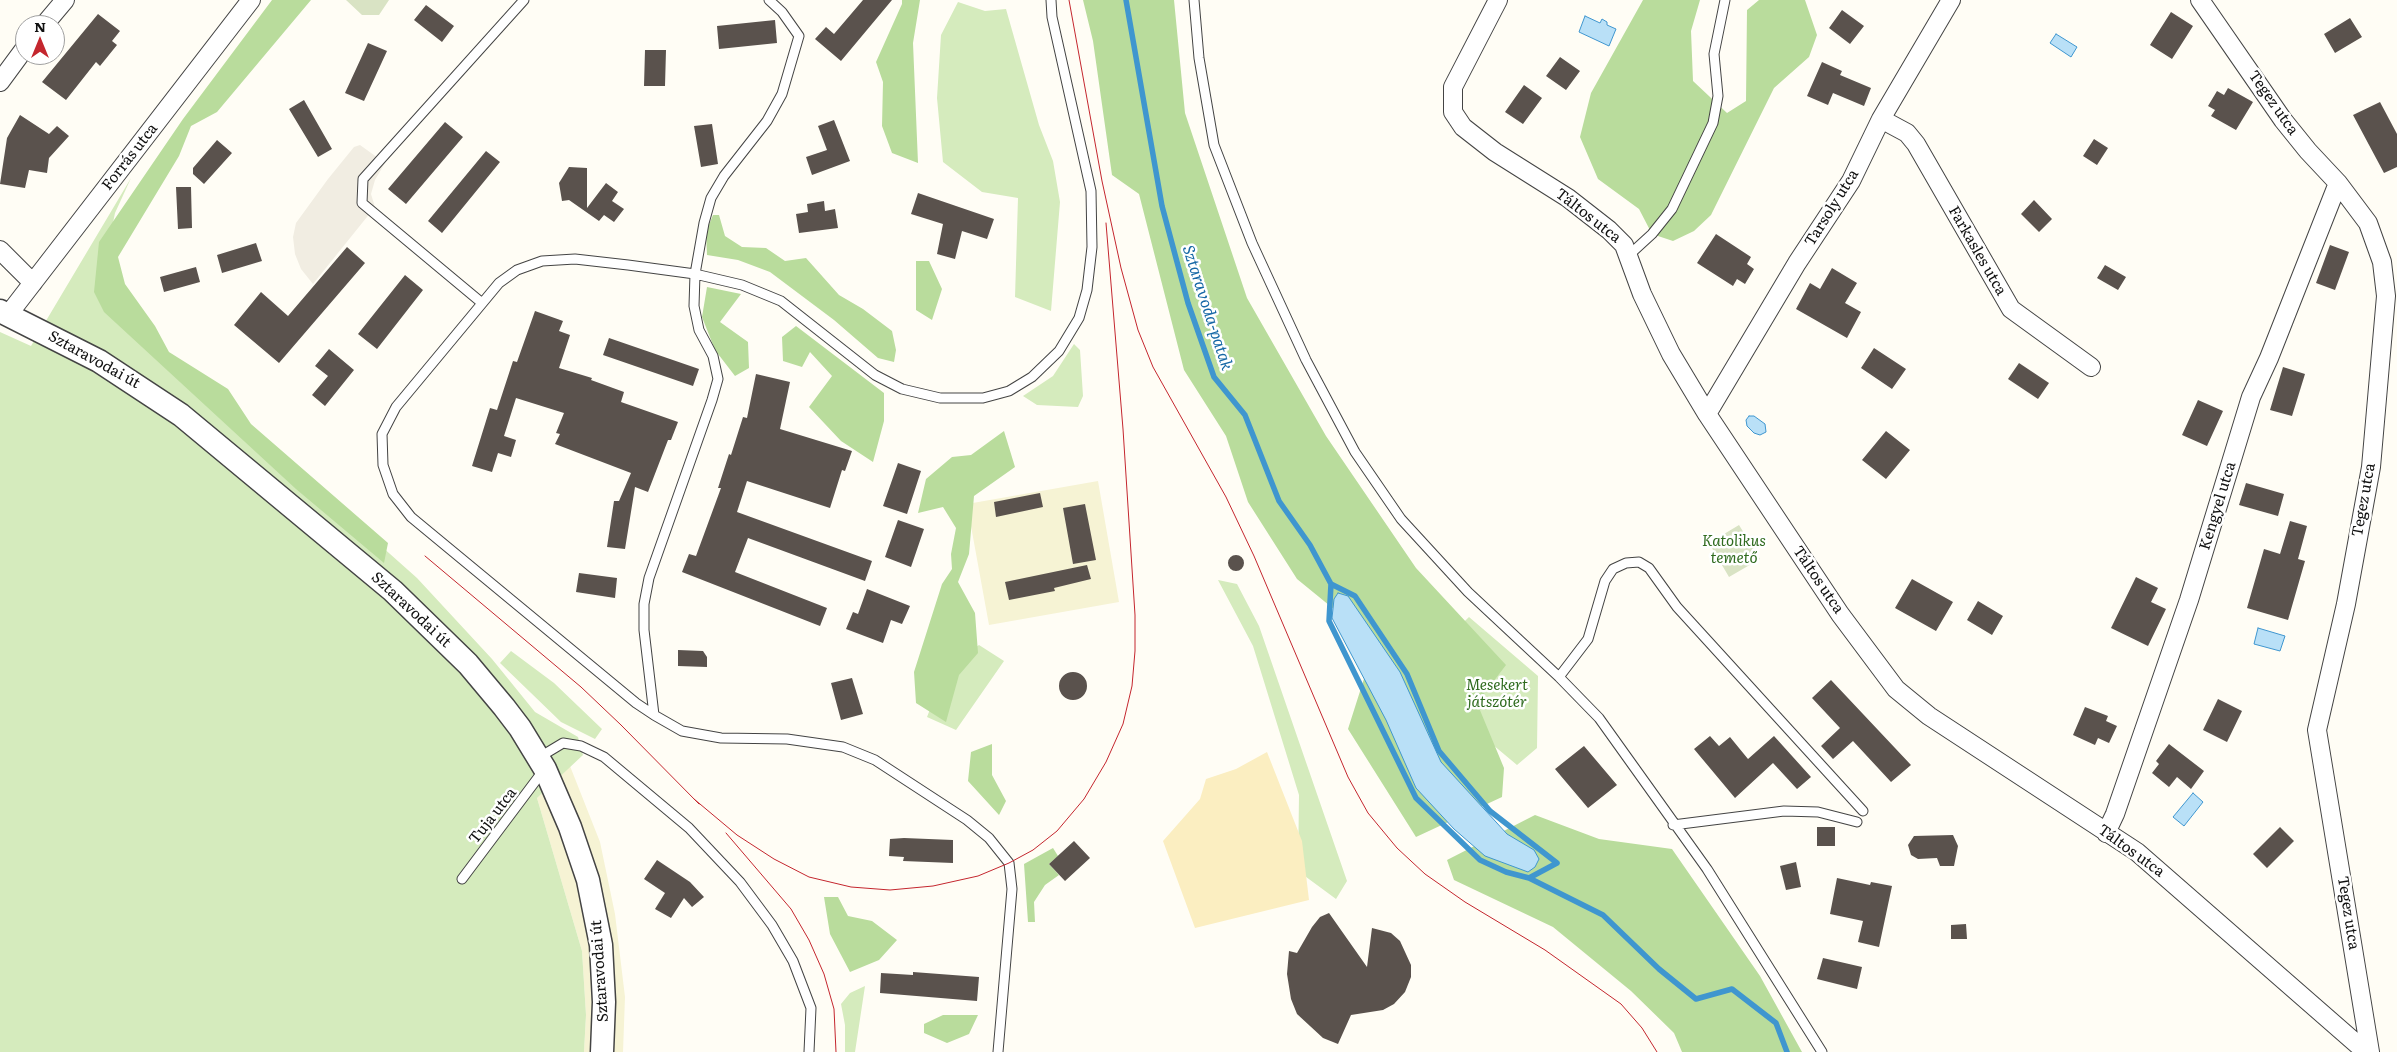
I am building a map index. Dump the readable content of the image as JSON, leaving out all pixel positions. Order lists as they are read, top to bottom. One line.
{"streets":{"street":["Tegez utca","Forrás utca","Tarsoly utca","Táltos utca","Farkasles utca","Sztaravodai út","Kengyel utca"],"lane":["Tuja utca"]},"crossings":[["Tegez utca","Táltos utca"],["Tegez utca","Kengyel utca"],["Forrás utca","Sztaravodai út"],["Tarsoly utca","Táltos utca"],["Tarsoly utca","Farkasles utca"],["Táltos utca","Kengyel utca"],["Sztaravodai út","Tuja utca"]],"water":["Sztaravoda-patak"],"parks":["Katolikus temető","Mesekert játszótér"],"north":"top"}
